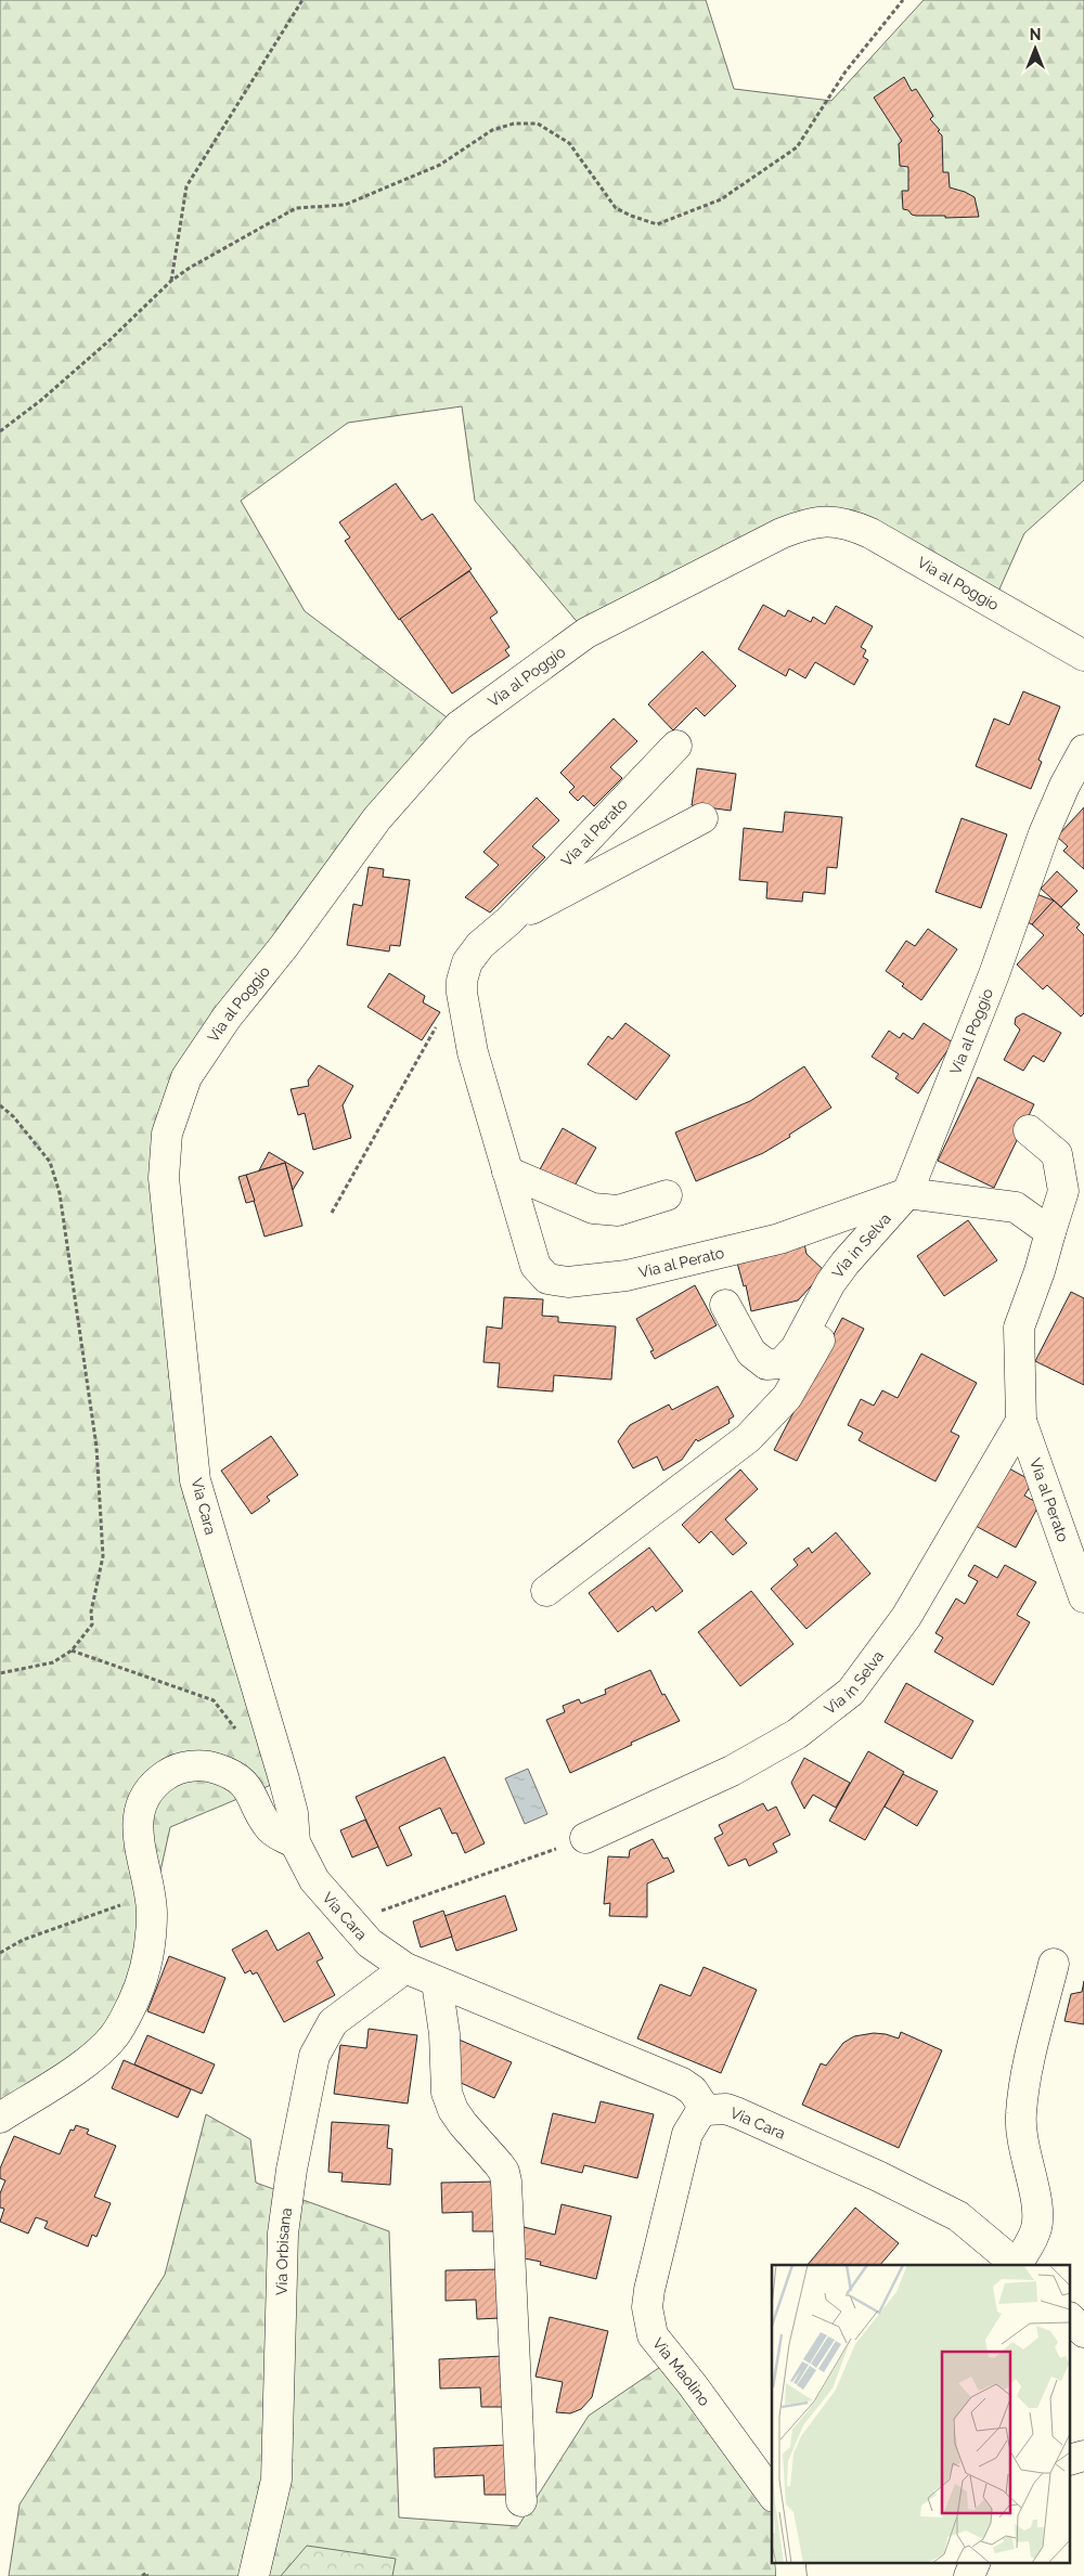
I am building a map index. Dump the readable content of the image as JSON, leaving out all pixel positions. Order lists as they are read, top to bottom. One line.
{"streets":{"street":["Via al Poggio","Via al Perato","Via in Selva","Via Cara","Via Orbisana","Via Maolino"]},"crossings":[["Via al Poggio","Via al Perato"],["Via al Poggio","Via in Selva"],["Via al Poggio","Via Cara"],["Via al Perato","Via in Selva"],["Via Cara","Via Orbisana"],["Via Cara","Via Maolino"]],"north":"top"}
